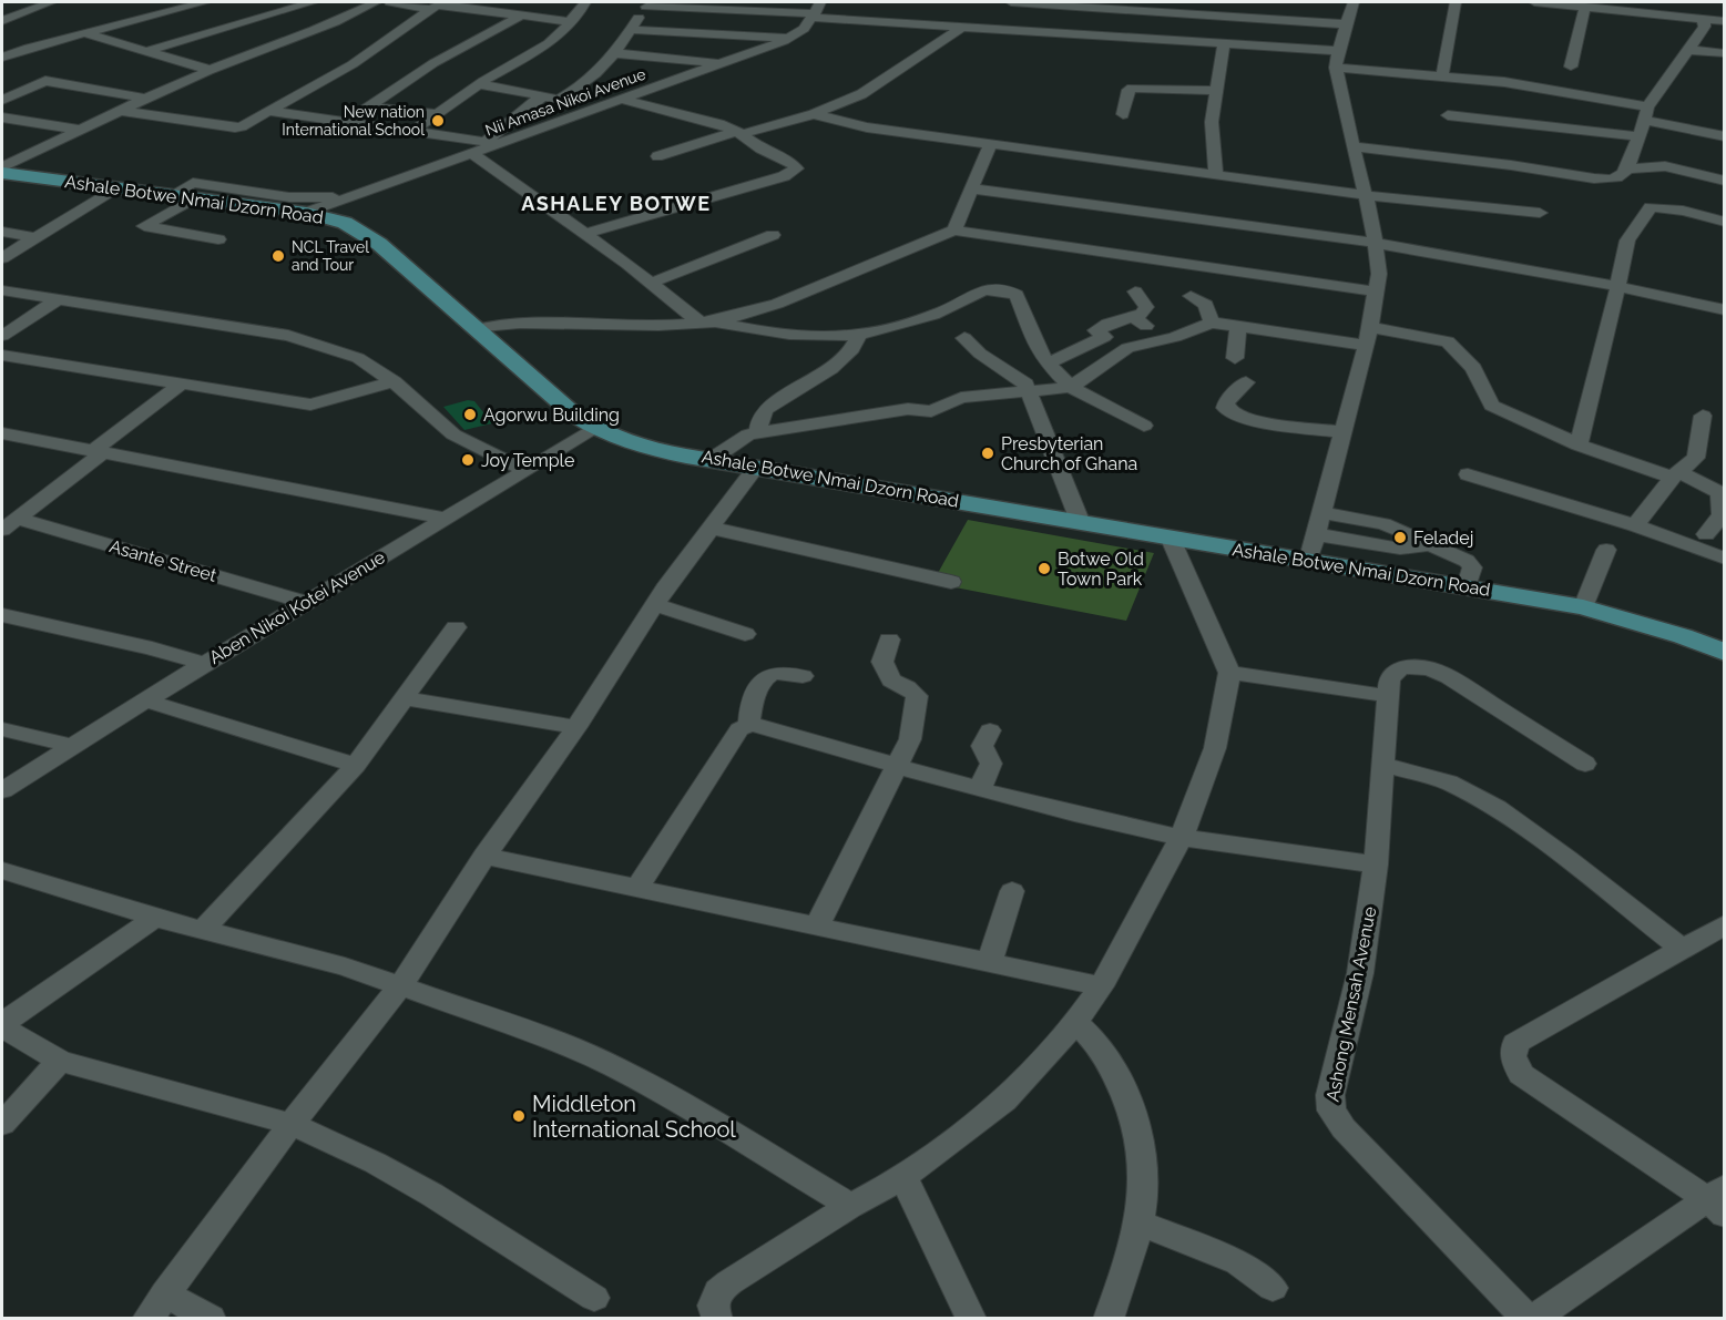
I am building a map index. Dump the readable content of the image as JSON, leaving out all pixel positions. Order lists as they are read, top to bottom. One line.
{"streets":{"main road":["Ashale Botwe Nmai Dzorn Road"],"street":["Nii Amasa Nikoi Avenue","Asante Street","Aben Nikoi Kotei Avenue","Ashong Mensah Avenue"]},"crossings":[["Nii Amasa Nikoi Avenue","Ashale Botwe Nmai Dzorn Road"],["Ashale Botwe Nmai Dzorn Road","Aben Nikoi Kotei Avenue"],["Asante Street","Aben Nikoi Kotei Avenue"]],"districts":["ASHALEY BOTWE"],"places":["New nation International School","NCL Travel and Tour","Agorwu Building","Presbyterian Church of Ghana","Joy Temple","Feladej","Botwe Old Town Park","Middleton International School"]}
